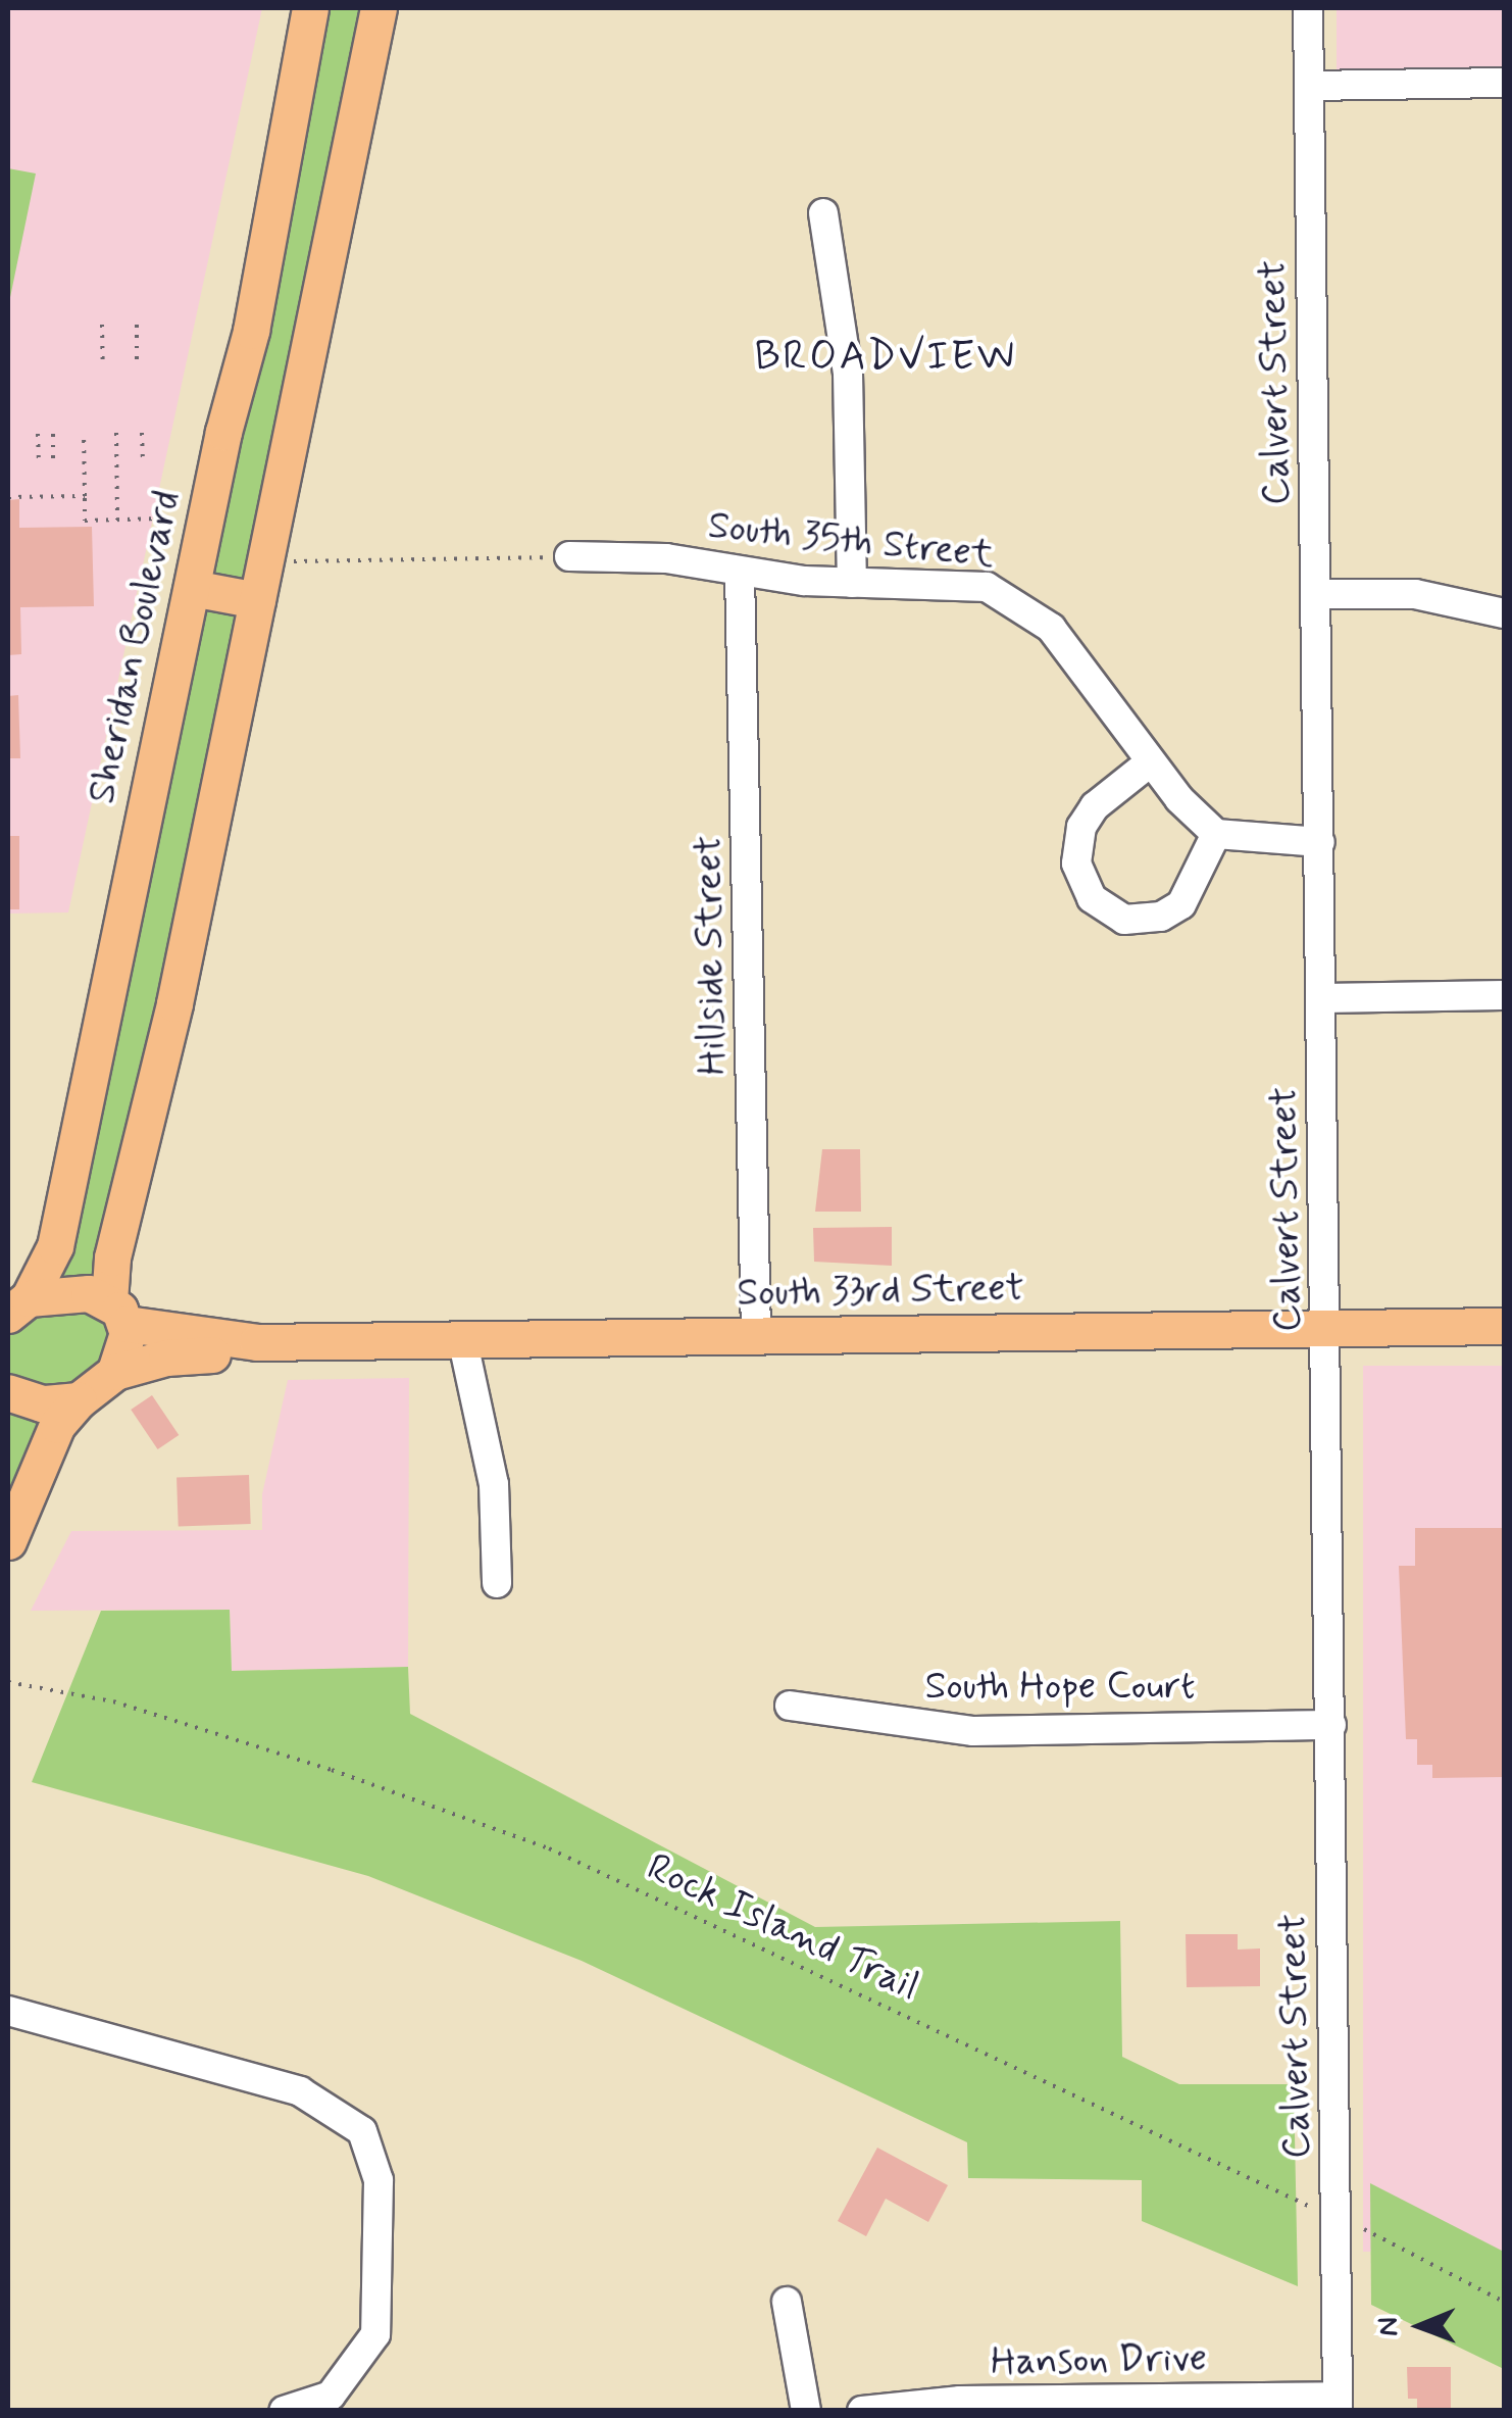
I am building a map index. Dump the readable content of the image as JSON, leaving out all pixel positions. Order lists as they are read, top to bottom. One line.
{"streets":{"main road":["Sheridan Boulevard","South 33rd Street"],"street":["Calvert Street","South 35th Street","Hillside Street","South Hope Court","Hanson Drive"],"path":["Rock Island Trail"]},"crossings":[["Calvert Street","South 33rd Street"],["Calvert Street","South Hope Court"],["Calvert Street","Rock Island Trail"],["Calvert Street","Hanson Drive"],["South 35th Street","Hillside Street"],["Sheridan Boulevard","South 33rd Street"],["Hillside Street","South 33rd Street"]],"districts":["BROADVIEW"],"north":"left"}
